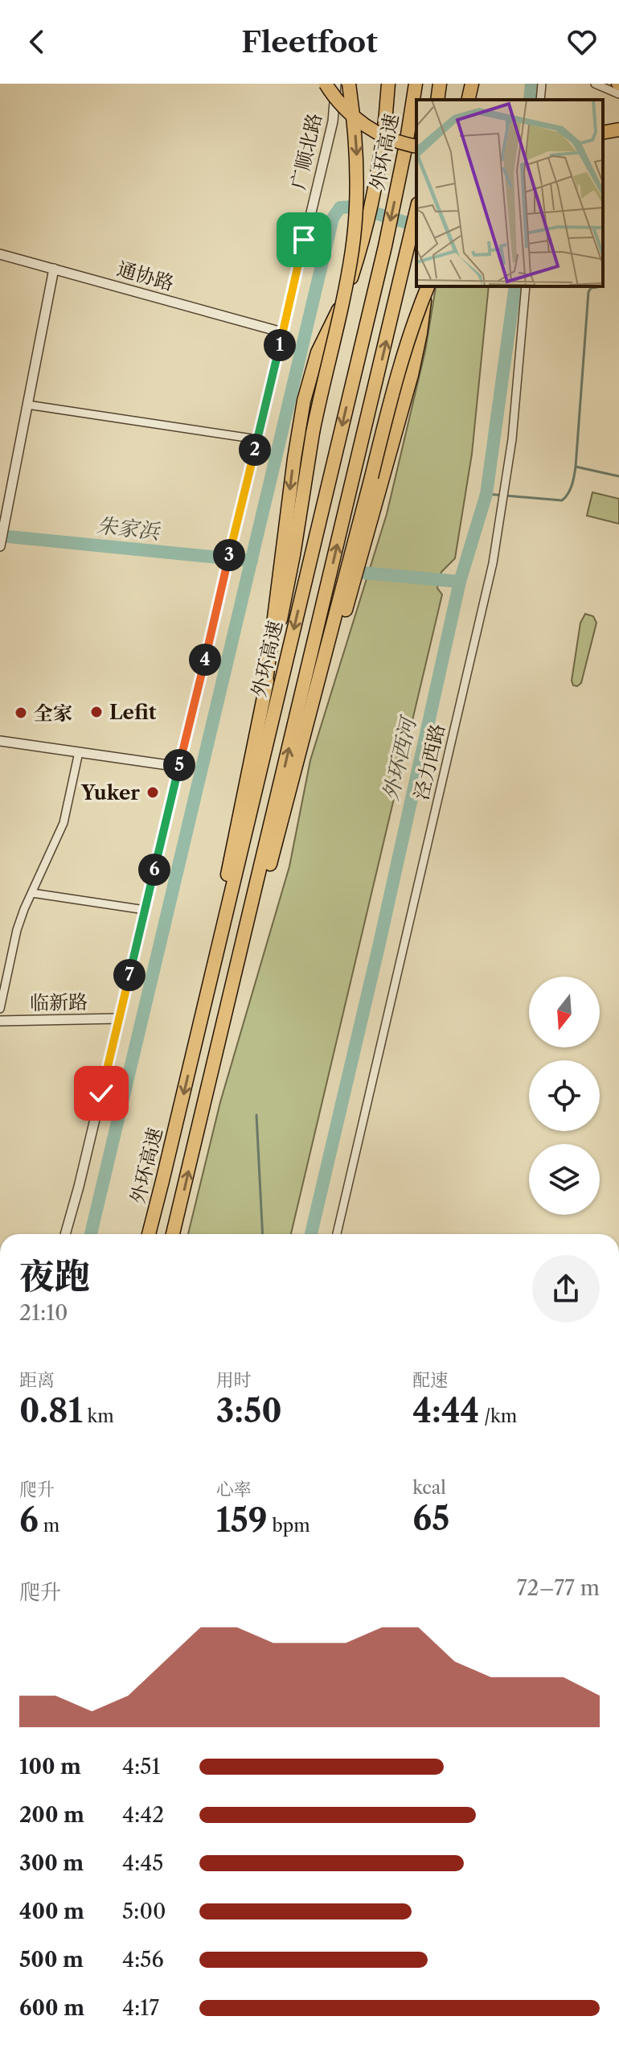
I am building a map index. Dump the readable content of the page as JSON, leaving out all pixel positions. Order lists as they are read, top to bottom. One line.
{"streets":{"highway":["外环高速"],"street":["广顺北路","通协路","泾力西路","临新路"]},"crossings":[["广顺北路","通协路"],["广顺北路","临新路"]],"water":["朱家浜","外环西河"],"places":["Lefit","全家","Yuker"],"north":"bottom","page":{"header":"Fleetfoot","pins":["1","2","3","4","5","6","7"],"heading":["夜跑","21:10"],"stats":[["距离","0.81 km"],["用时","3:50"],["配速","4:44 /km"],["爬升","6 m"],["心率","159 bpm"],["kcal","65"]],"chart":["爬升","72–77 m"],"list":[{"name":"100 m","note":"4:51"},{"name":"200 m","note":"4:42"},{"name":"300 m","note":"4:45"},{"name":"400 m","note":"5:00"},{"name":"500 m","note":"4:56"},{"name":"600 m","note":"4:17"}]}}
